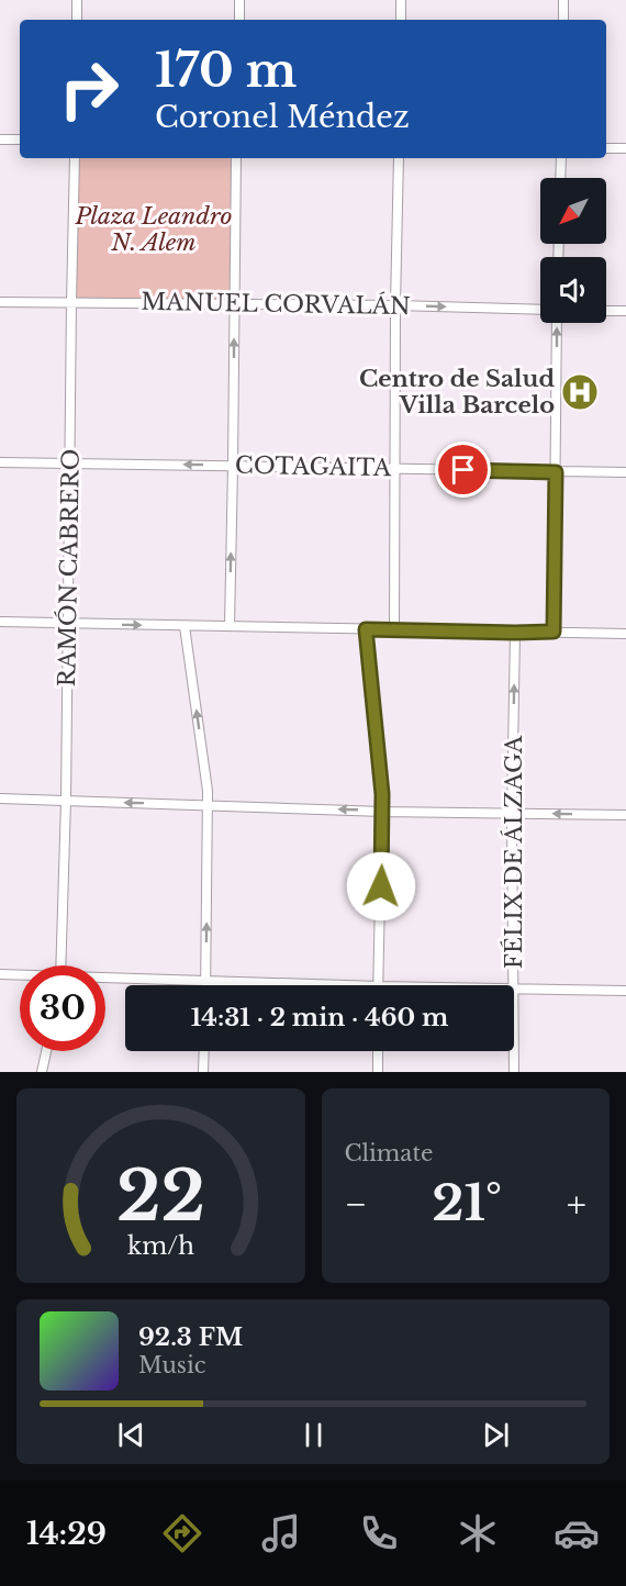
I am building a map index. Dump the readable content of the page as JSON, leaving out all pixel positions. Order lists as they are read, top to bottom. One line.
{"streets":{"street":["MANUEL CORVALÁN","COTAGAITA","RAMÓN CABRERO","FÉLIX DE ÁLZAGA"]},"crossings":[["MANUEL CORVALÁN","RAMÓN CABRERO"],["COTAGAITA","RAMÓN CABRERO"]],"one_way":["FÉLIX DE ÁLZAGA"],"parks":["Plaza Leandro N. Alem"],"places":{"hospital":["Centro de Salud Villa Barcelo"]},"north":"bottom left","page":{"turn":["170 m","Coronel Méndez"],"limit":"30","trip":"14:31 · 2 min · 460 m","tile":"Climate","heat":["−","21°","+"],"song":["92.3 FM","Music"],"tabs":"14:29","gauge":["22","km/h"]}}
